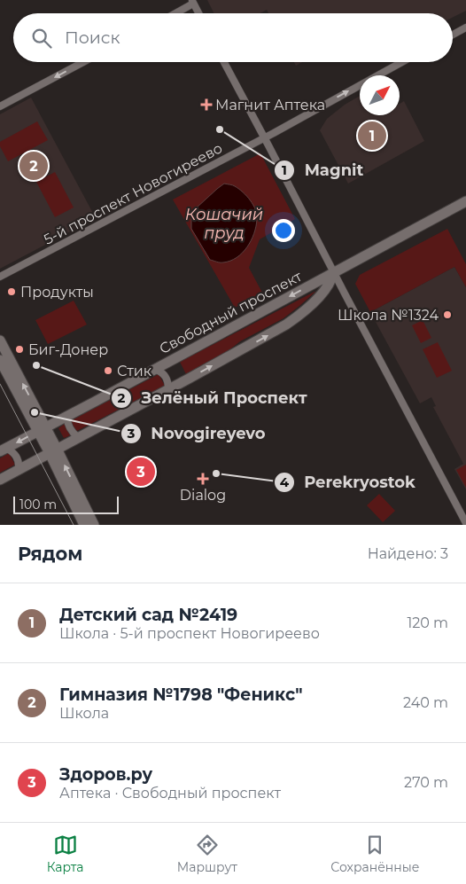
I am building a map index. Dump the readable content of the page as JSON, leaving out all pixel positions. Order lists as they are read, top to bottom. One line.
{"streets":{"main road":["Свободный проспект"],"street":["5-й проспект Новогиреево"]},"water":["Кошачий пруд"],"places":{"health":["Магнит Аптека","Dialog"],"other":["Magnit","Продукты","Школа №1324","Биг-Донер","Зелёный Проспект","Стик","Novogireyevo","Perekryostok"]},"scale_bar":"100 m","north":"top right","page":{"search":"Поиск","pins":["1","2","3"],"scale":"100 m","heading":["Рядом","Найдено: 3"],"list":[{"mark":"1","name":"Детский сад №2419","note":"Школа · 5-й проспект Новогиреево","value":"120 m"},{"mark":"2","name":"Гимназия №1798 \"Феникс\"","note":"Школа","value":"240 m"},{"mark":"3","name":"Здоров.ру","note":"Аптека · Свободный проспект","value":"270 m"}],"nav":["Карта","Маршрут","Сохранённые"]}}
